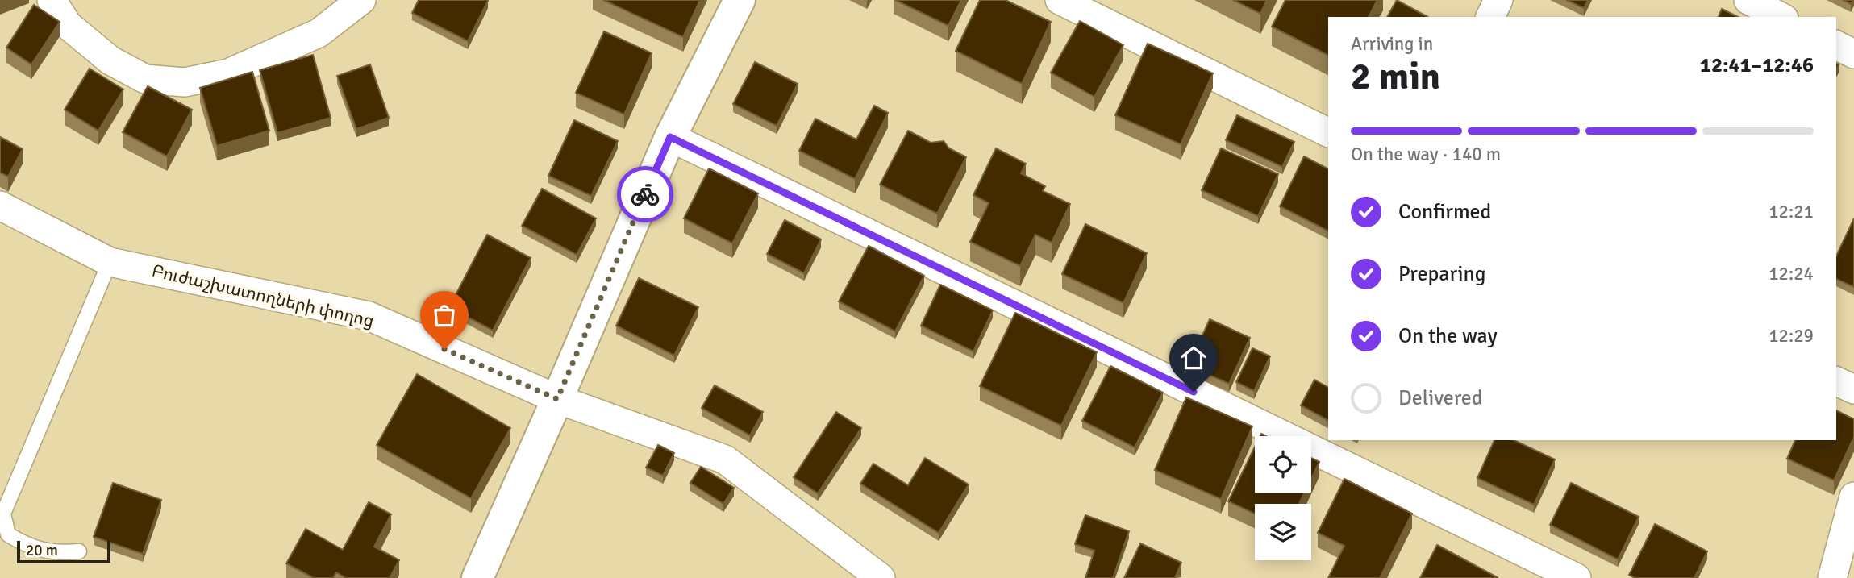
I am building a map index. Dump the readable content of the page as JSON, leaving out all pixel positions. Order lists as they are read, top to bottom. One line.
{"streets":{"street":["Բուժաշխատողների փողոց"]},"scale_bar":"20 m","page":{"heading":["2 min","Arriving in","12:41–12:46"],"bar":"On the way · 140 m","list":[["Confirmed","12:21"],["Preparing","12:24"],["On the way","12:29"],"Delivered"],"scale":"20 m"}}
